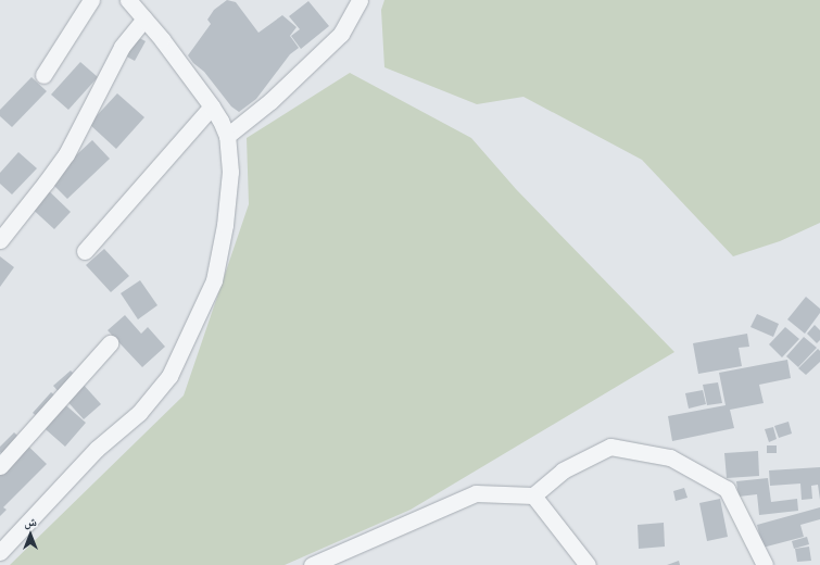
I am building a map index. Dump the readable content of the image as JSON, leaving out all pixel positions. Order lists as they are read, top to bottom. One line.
{"north":"top"}
